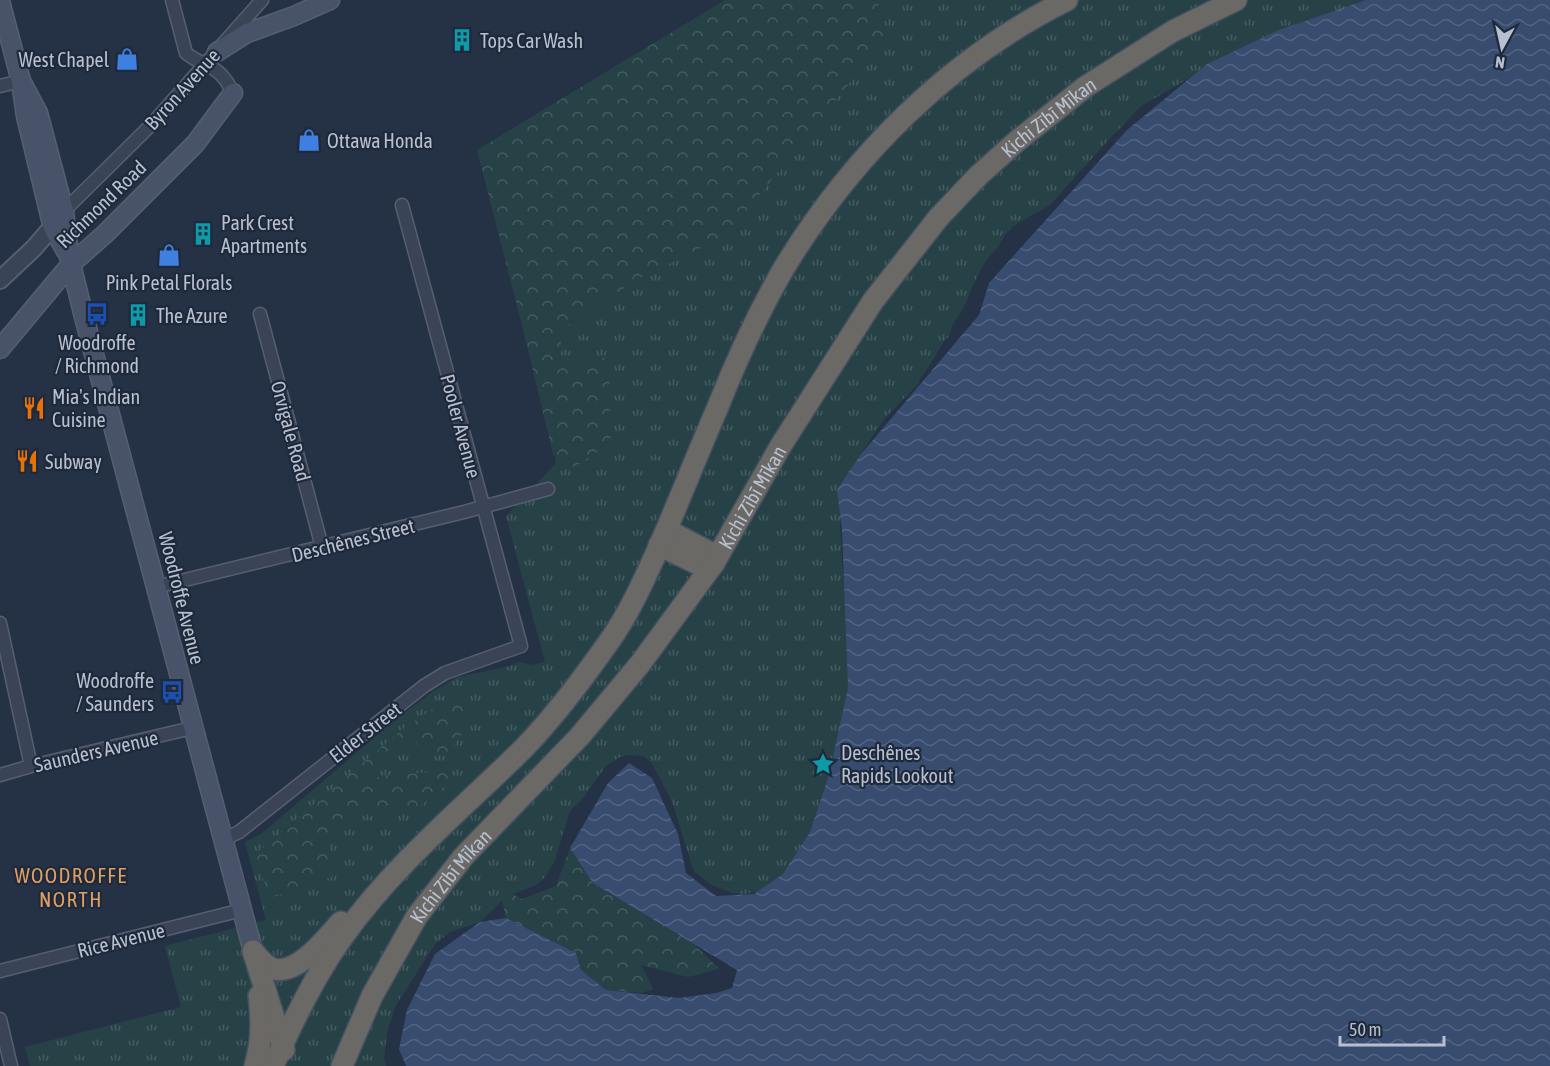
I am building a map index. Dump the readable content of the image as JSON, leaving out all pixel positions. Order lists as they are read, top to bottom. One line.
{"streets":{"highway":["Kichi Zībī Mīkan"],"main road":["Richmond Road","Woodroffe Avenue"],"street":["Byron Avenue","Pooler Avenue","Orvigale Road","Deschênes Street","Elder Street","Saunders Avenue","Rice Avenue"]},"crossings":[["Byron Avenue","Woodroffe Avenue"],["Richmond Road","Woodroffe Avenue"],["Pooler Avenue","Deschênes Street"],["Pooler Avenue","Elder Street"],["Orvigale Road","Deschênes Street"],["Deschênes Street","Woodroffe Avenue"],["Woodroffe Avenue","Elder Street"],["Woodroffe Avenue","Saunders Avenue"],["Woodroffe Avenue","Rice Avenue"]],"districts":["WOODROFFE NORTH"],"places":{"building":["Tops Car Wash","Park Crest Apartments","The Azure"],"shop":["West Chapel","Ottawa Honda","Pink Petal Florals"],"bus stop":["Woodroffe / Richmond","Woodroffe / Saunders"],"restaurant":["Mia's Indian Cuisine","Subway"],"place":["Deschênes Rapids Lookout"]},"scale_bar":"50 m","north":"bottom"}
